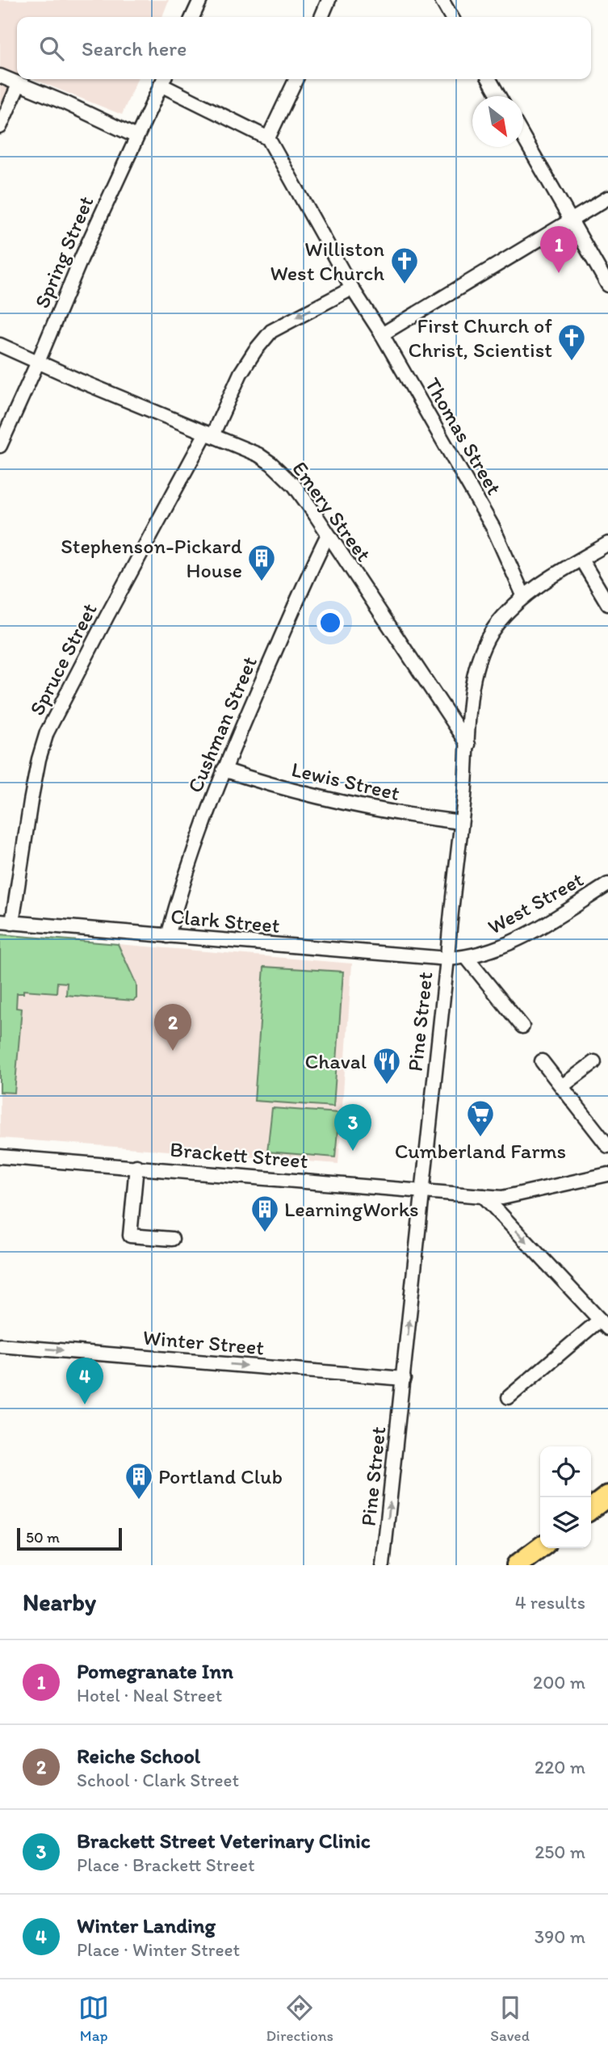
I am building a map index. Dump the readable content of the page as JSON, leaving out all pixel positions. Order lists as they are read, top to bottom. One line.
{"streets":{"street":["Spring Street","Thomas Street","Emery Street","Spruce Street","Cushman Street","Lewis Street","West Street","Clark Street","Pine Street","Brackett Street","Winter Street"]},"crossings":[["Spring Street","Emery Street"],["Thomas Street","Spruce Street"],["Thomas Street","Pine Street"],["Emery Street","Spruce Street"],["Emery Street","Cushman Street"],["Emery Street","Pine Street"],["Spruce Street","Clark Street"],["Cushman Street","Lewis Street"],["Cushman Street","Clark Street"],["Lewis Street","Pine Street"],["West Street","Clark Street"],["West Street","Pine Street"],["Clark Street","Pine Street"],["Pine Street","Brackett Street"],["Pine Street","Winter Street"]],"one_way":["Winter Street"],"places":{"church":["Williston West Church","First Church of Christ, Scientist"],"building":["Stephenson-Pickard House","LearningWorks","Portland Club"],"restaurant":["Chaval"],"supermarket":["Cumberland Farms"]},"scale_bar":"50 m","north":"bottom right","page":{"search":"Search here","pins":["1","2","3","4"],"scale":"50 m","heading":["Nearby","4 results"],"list":[{"mark":"1","name":"Pomegranate Inn","note":"Hotel · Neal Street","value":"200 m"},{"mark":"2","name":"Reiche School","note":"School · Clark Street","value":"220 m"},{"mark":"3","name":"Brackett Street Veterinary Clinic","note":"Place · Brackett Street","value":"250 m"},{"mark":"4","name":"Winter Landing","note":"Place · Winter Street","value":"390 m"}],"nav":["Map","Directions","Saved"]}}
